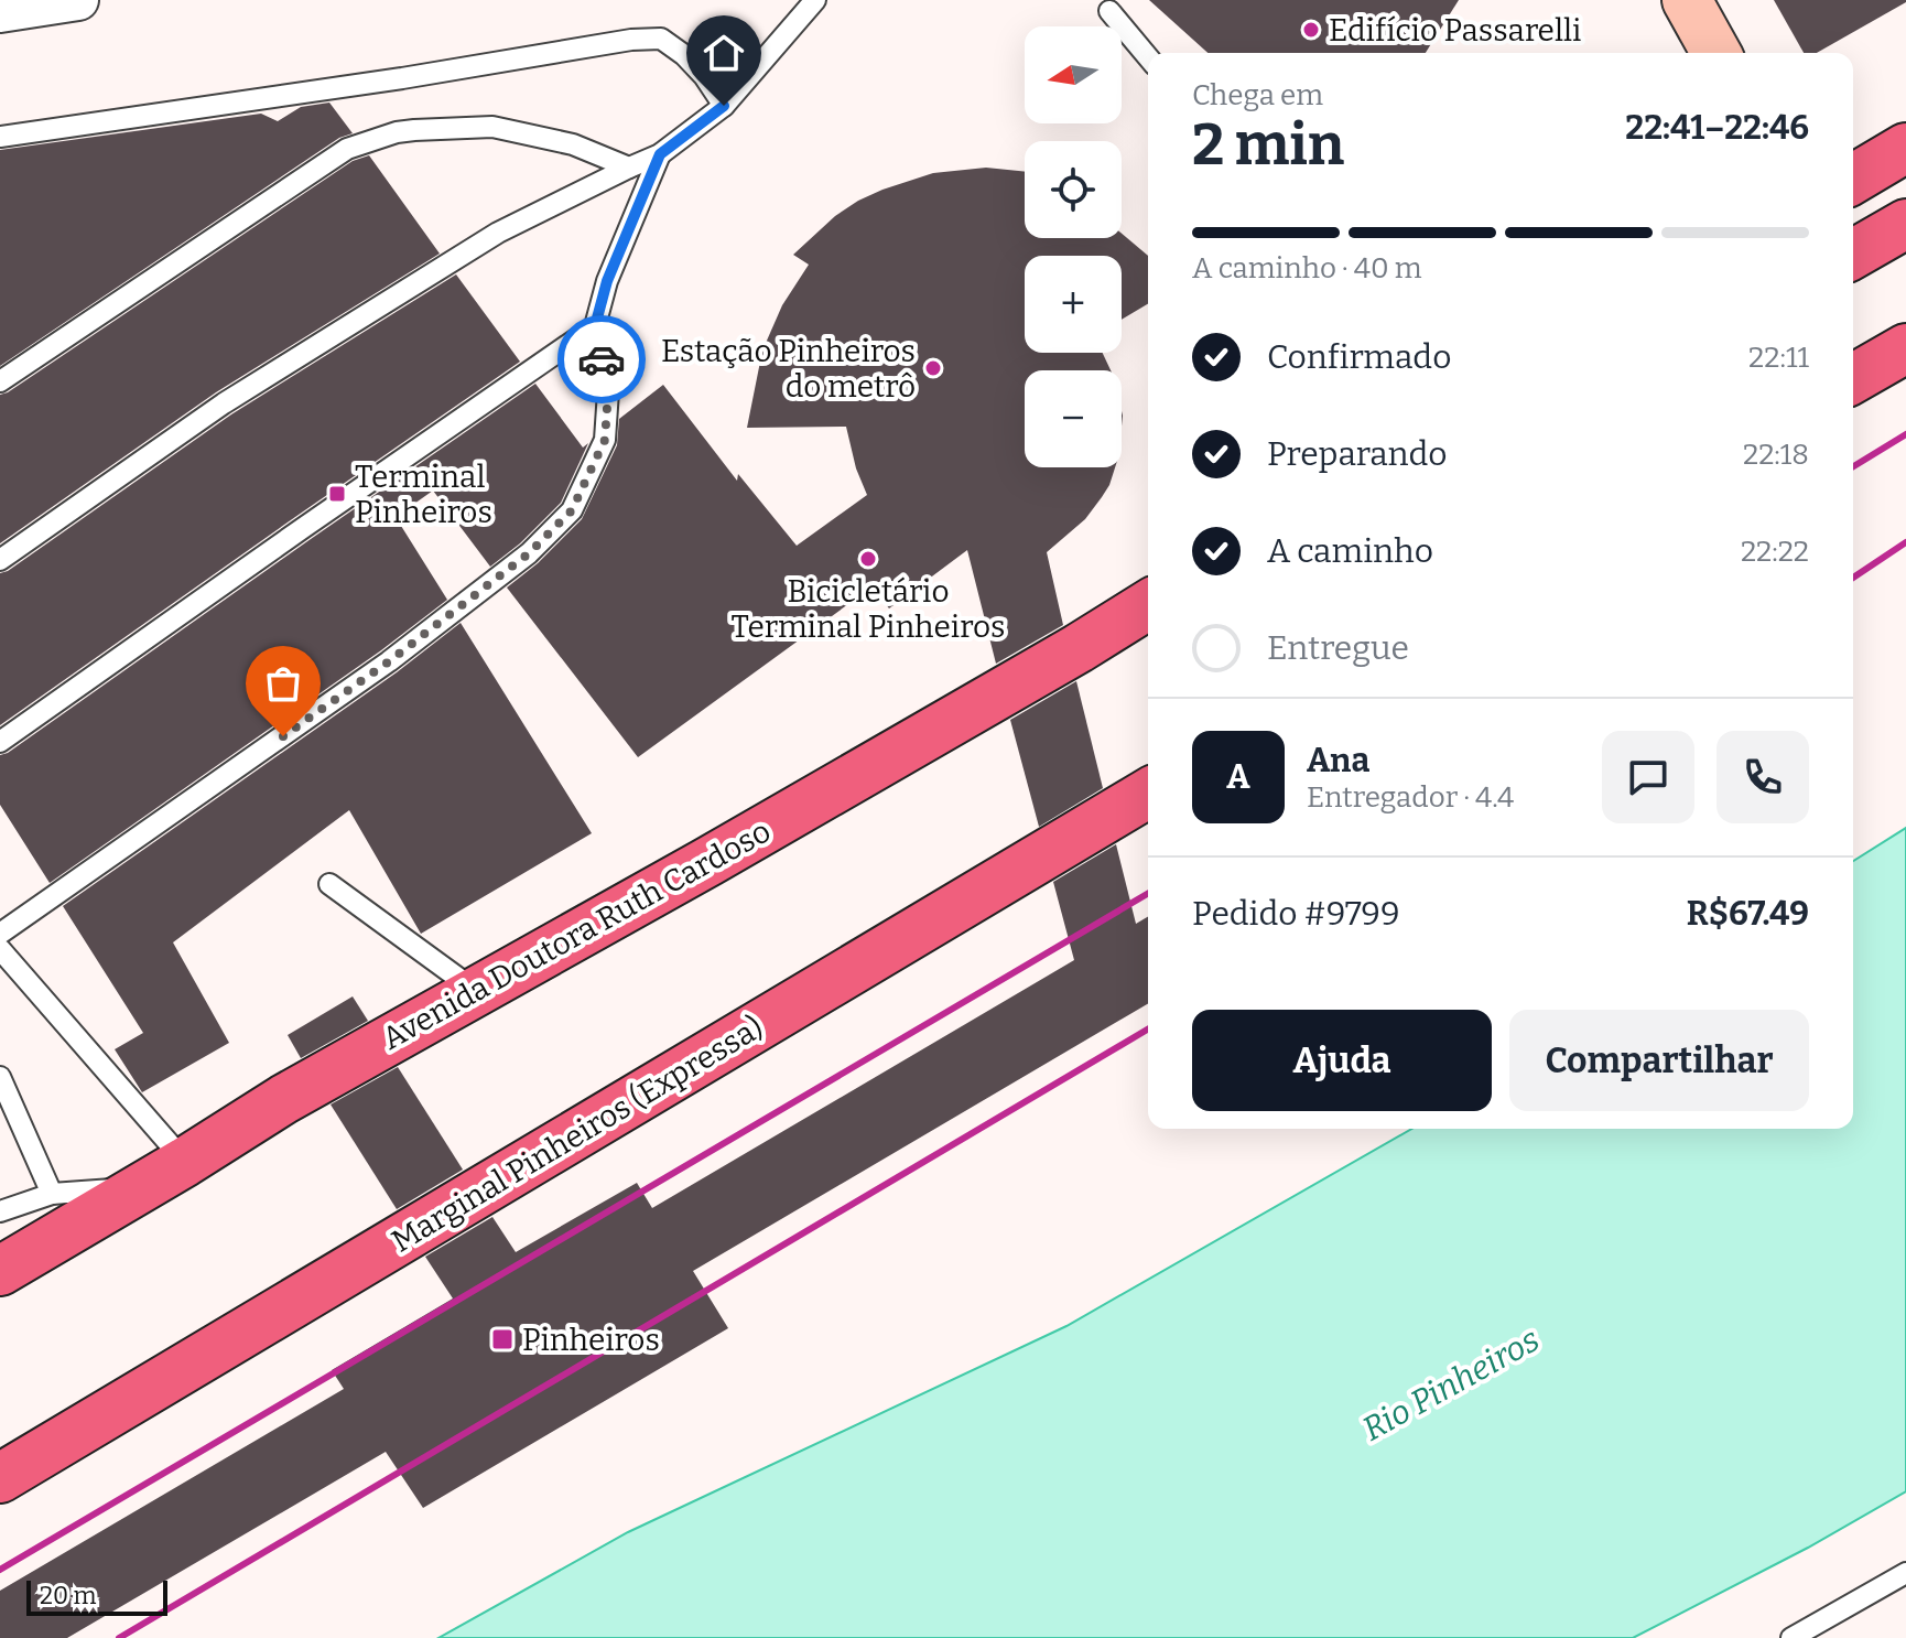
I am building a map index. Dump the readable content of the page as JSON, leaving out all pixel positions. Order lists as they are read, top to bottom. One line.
{"streets":{"highway":["Avenida Doutora Ruth Cardoso","Marginal Pinheiros (Expressa)"]},"water":["Rio Pinheiros"],"places":{"other":["Edifício Passarelli","Estação Pinheiros do metrô","Bicicletário Terminal Pinheiros"],"transit":["Terminal Pinheiros","Pinheiros"]},"scale_bar":"20 m","north":"left","page":{"map_buttons":["+","−"],"heading":["2 min","Chega em","22:41–22:46"],"panel":["Ana","Entregador · 4.4","Pedido #9799","R$67.49"],"bar":"A caminho · 40 m","list":[["Confirmado","22:11"],["Preparando","22:18"],["A caminho","22:22"],"Entregue"],"round":"A","buttons":["Ajuda","Compartilhar"],"scale":"20 m"}}
